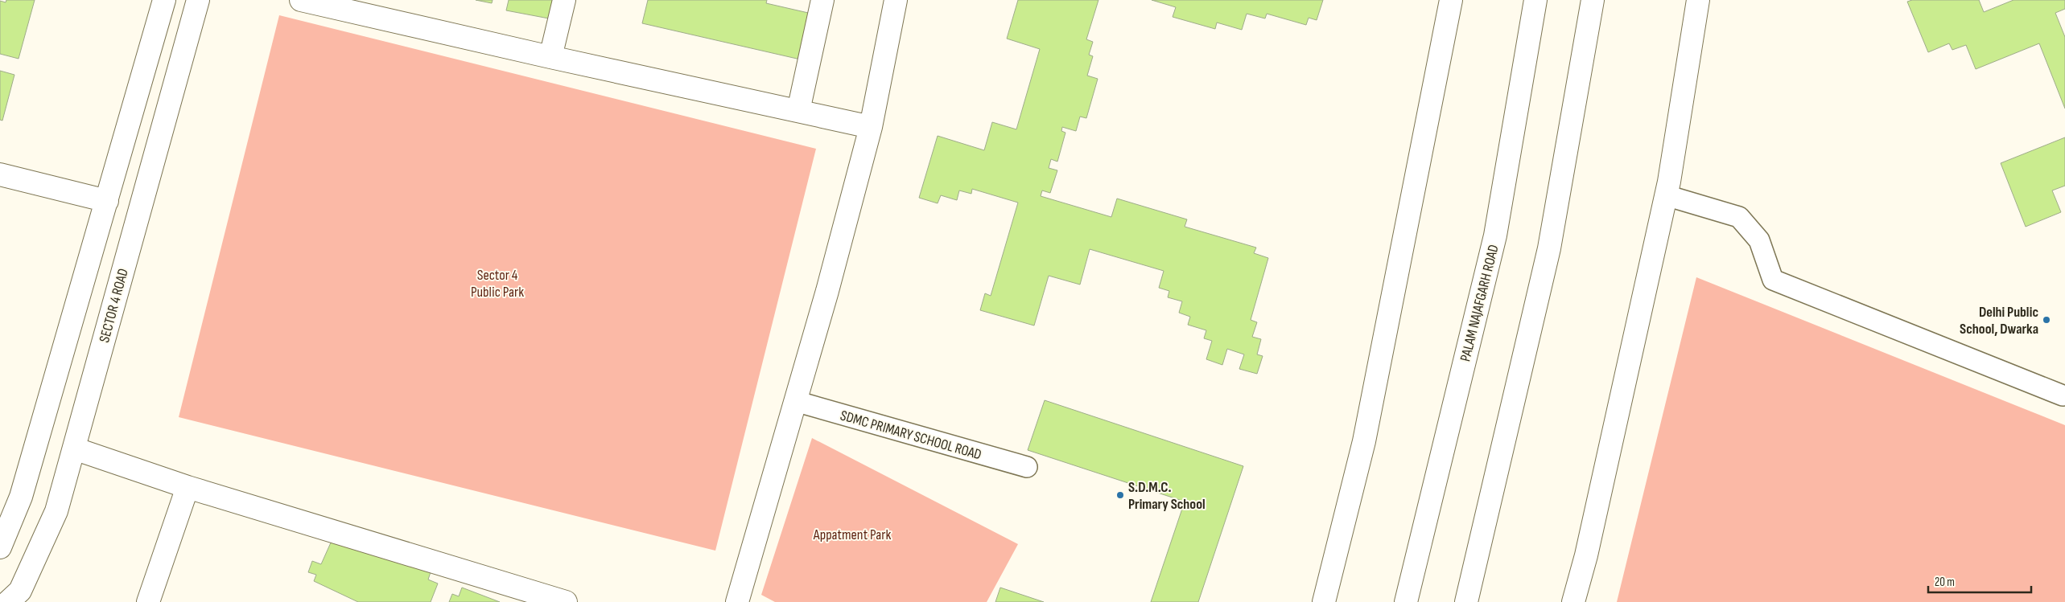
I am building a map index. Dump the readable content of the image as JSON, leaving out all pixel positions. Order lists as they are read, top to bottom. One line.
{"streets":{"street":["PALAM NAJAFGARH ROAD","SECTOR 4 ROAD"],"lane":["SDMC PRIMARY SCHOOL ROAD"]},"parks":["Sector 4 Public Park","Appatment Park"],"places":["Delhi Public School, Dwarka","S.D.M.C. Primary School"],"scale_bar":"20 m"}
